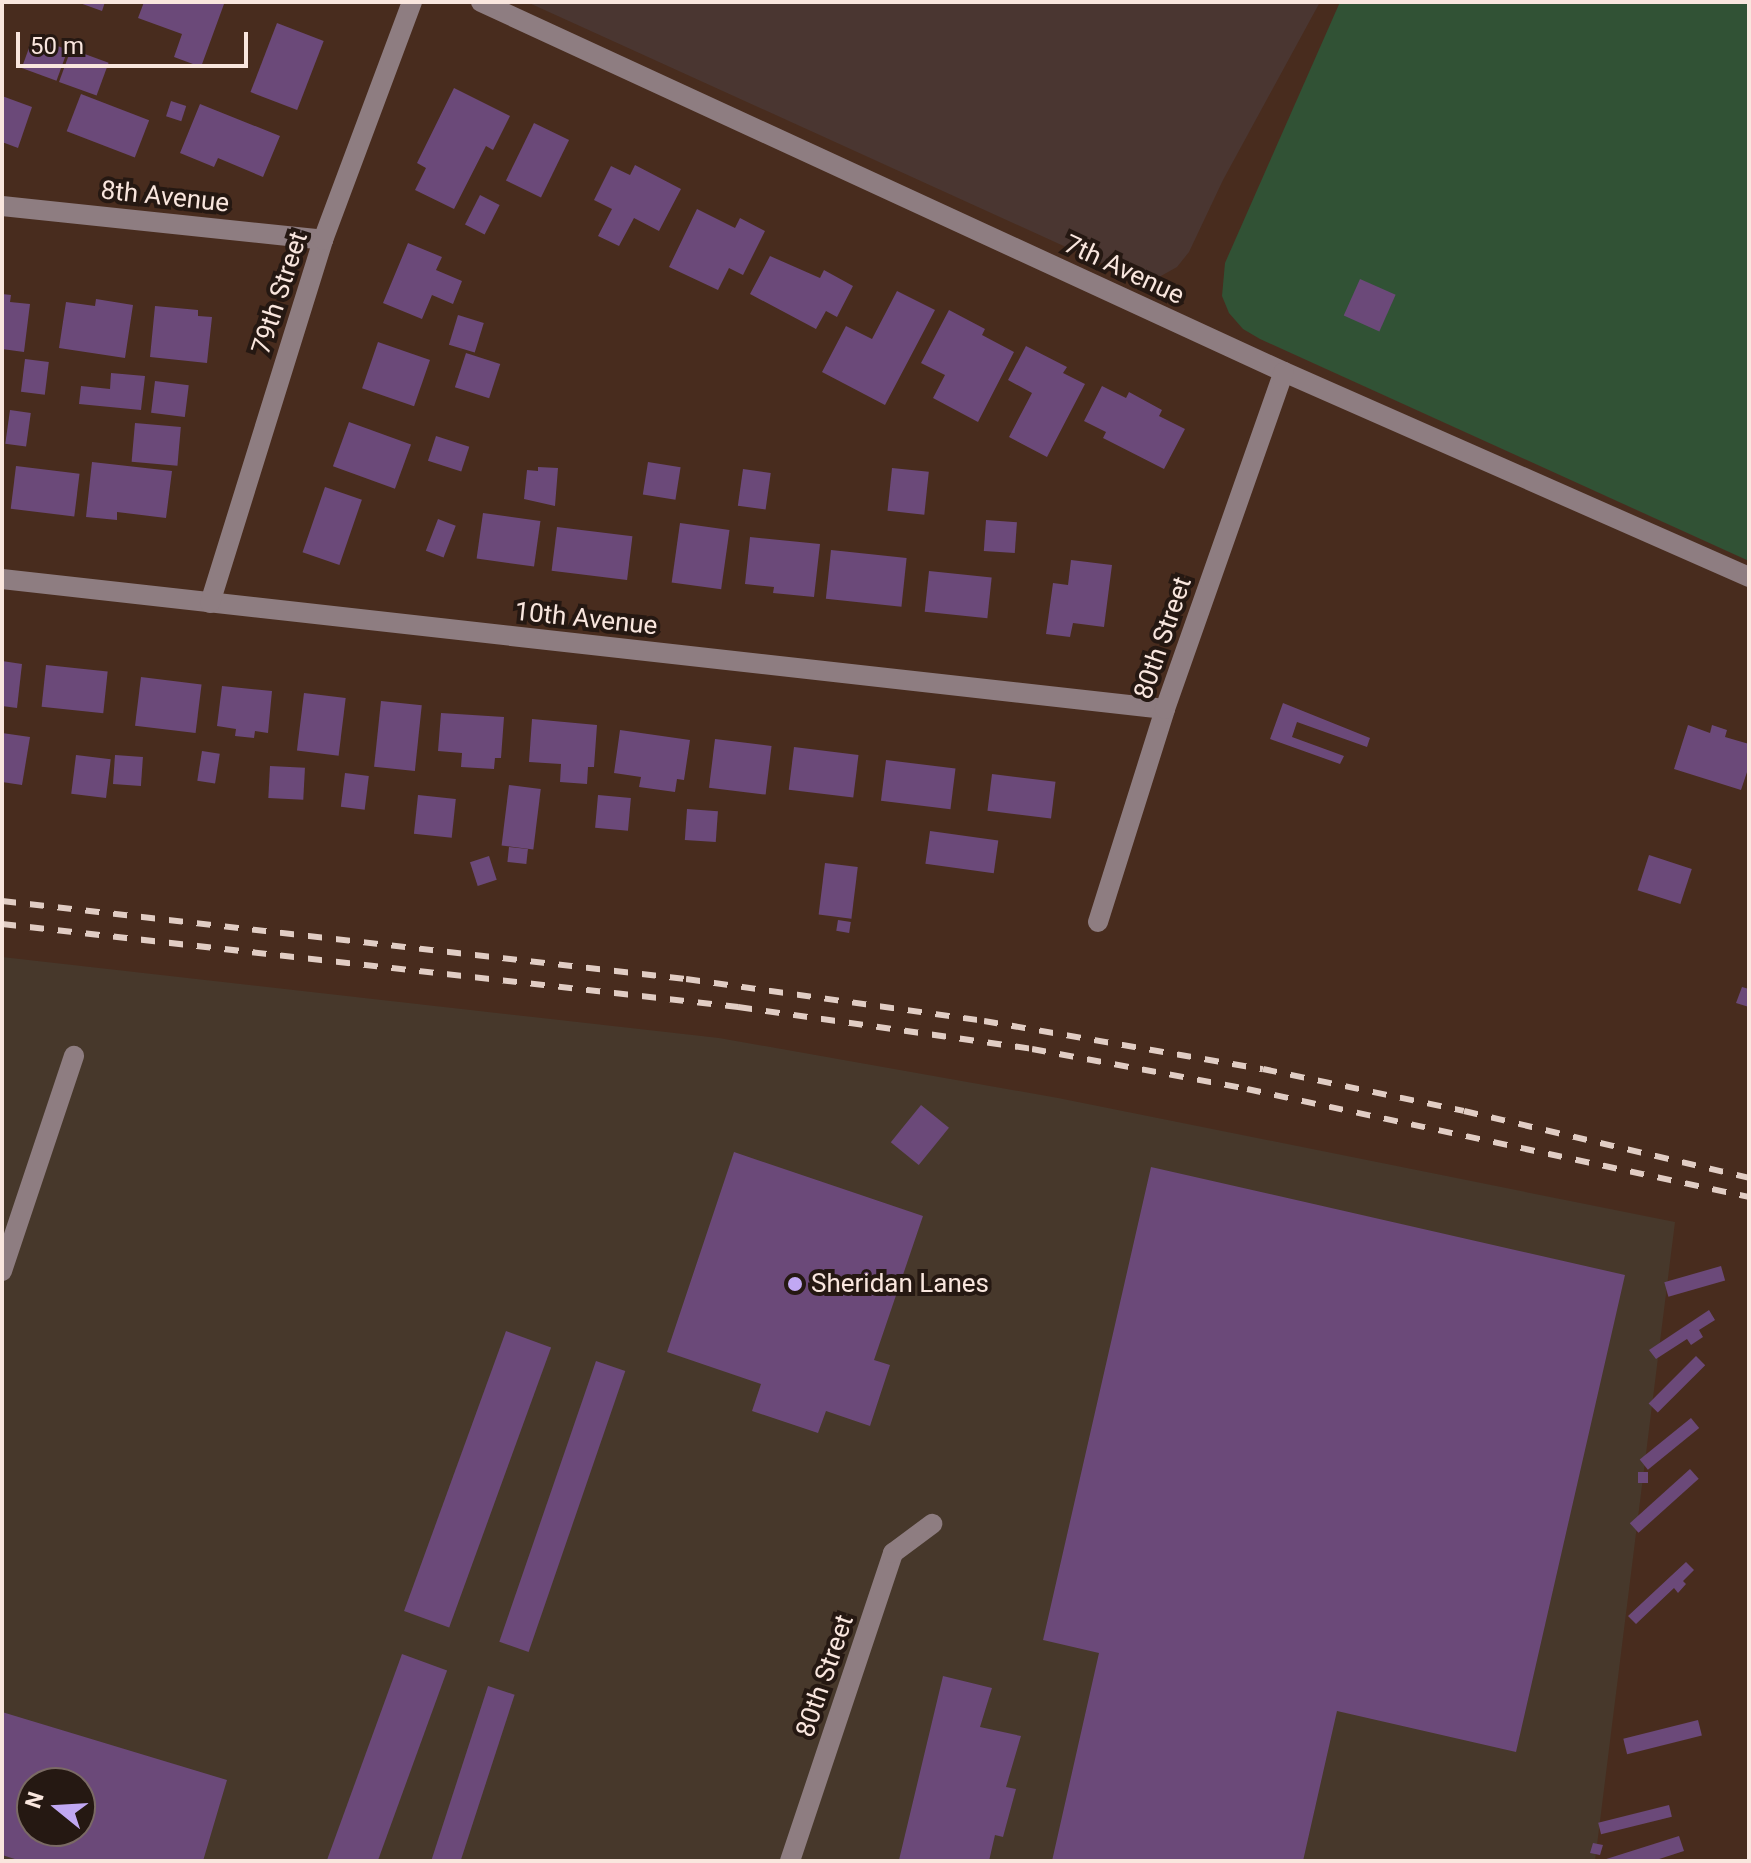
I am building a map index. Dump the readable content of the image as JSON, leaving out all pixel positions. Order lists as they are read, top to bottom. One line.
{"streets":{"street":["8th Avenue","7th Avenue","79th Street","10th Avenue","80th Street"]},"crossings":[["8th Avenue","79th Street"],["7th Avenue","80th Street"],["79th Street","10th Avenue"],["10th Avenue","80th Street"]],"places":["Sheridan Lanes"],"scale_bar":"50 m","north":"left"}
